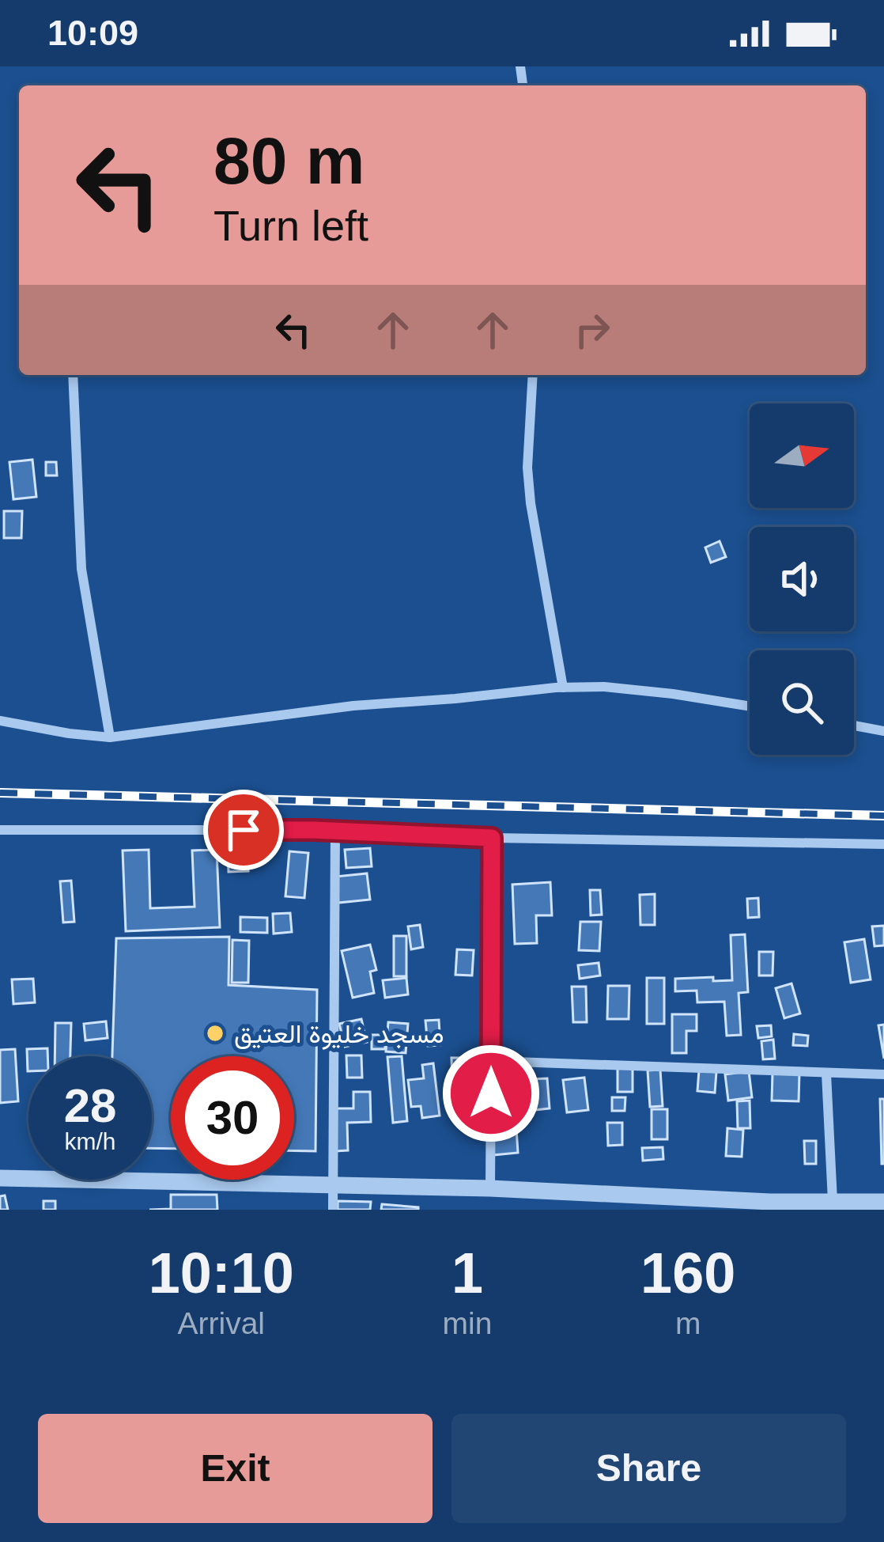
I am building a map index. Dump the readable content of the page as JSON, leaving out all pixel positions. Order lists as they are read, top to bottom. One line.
{"places":["مسجد خليوة العتيق"],"north":"right","page":{"status":"10:09","turn":["80 m","Turn left"],"speed":"28 km/h","limit":"30","eta":["10:10","Arrival","1","min","160","m"],"buttons":["Exit","Share"]}}
